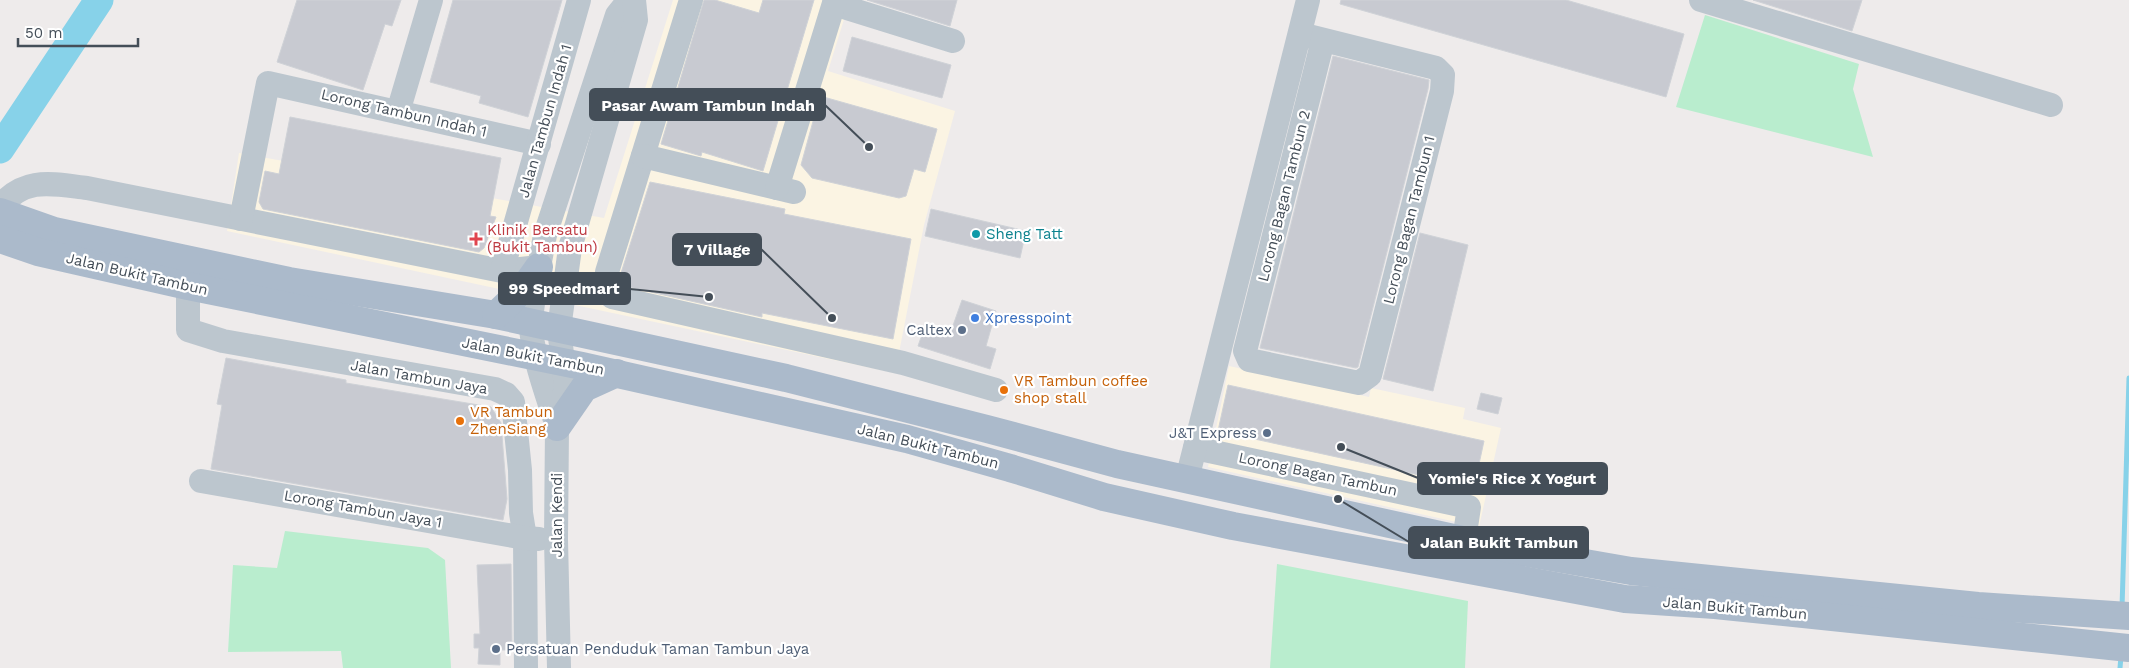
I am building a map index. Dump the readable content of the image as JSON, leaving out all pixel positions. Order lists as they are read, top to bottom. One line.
{"streets":{"main road":["Jalan Bukit Tambun"],"street":["Lorong Tambun Indah 1","Jalan Tambun Indah 1","Lorong Bagan Tambun 2","Lorong Bagan Tambun 1","Jalan Tambun Jaya","Lorong Bagan Tambun","Lorong Tambun Jaya 1","Jalan Kendi"]},"crossings":[["Lorong Tambun Indah 1","Jalan Tambun Indah 1"],["Lorong Bagan Tambun 2","Lorong Bagan Tambun 1"],["Jalan Bukit Tambun","Jalan Tambun Jaya"],["Jalan Bukit Tambun","Lorong Bagan Tambun"],["Jalan Bukit Tambun","Jalan Kendi"],["Jalan Tambun Jaya","Lorong Tambun Jaya 1"]],"places":{"other":["Pasar Awam Tambun Indah","Sheng Tatt","99 Speedmart","7 Village","Xpresspoint","Caltex","VR Tambun coffee shop stall","VR Tambun ZhenSiang","J&T Express","Yomie's Rice X Yogurt","Jalan Bukit Tambun","Persatuan Penduduk Taman Tambun Jaya"],"health":["Klinik Bersatu (Bukit Tambun)"]},"scale_bar":"50 m"}
